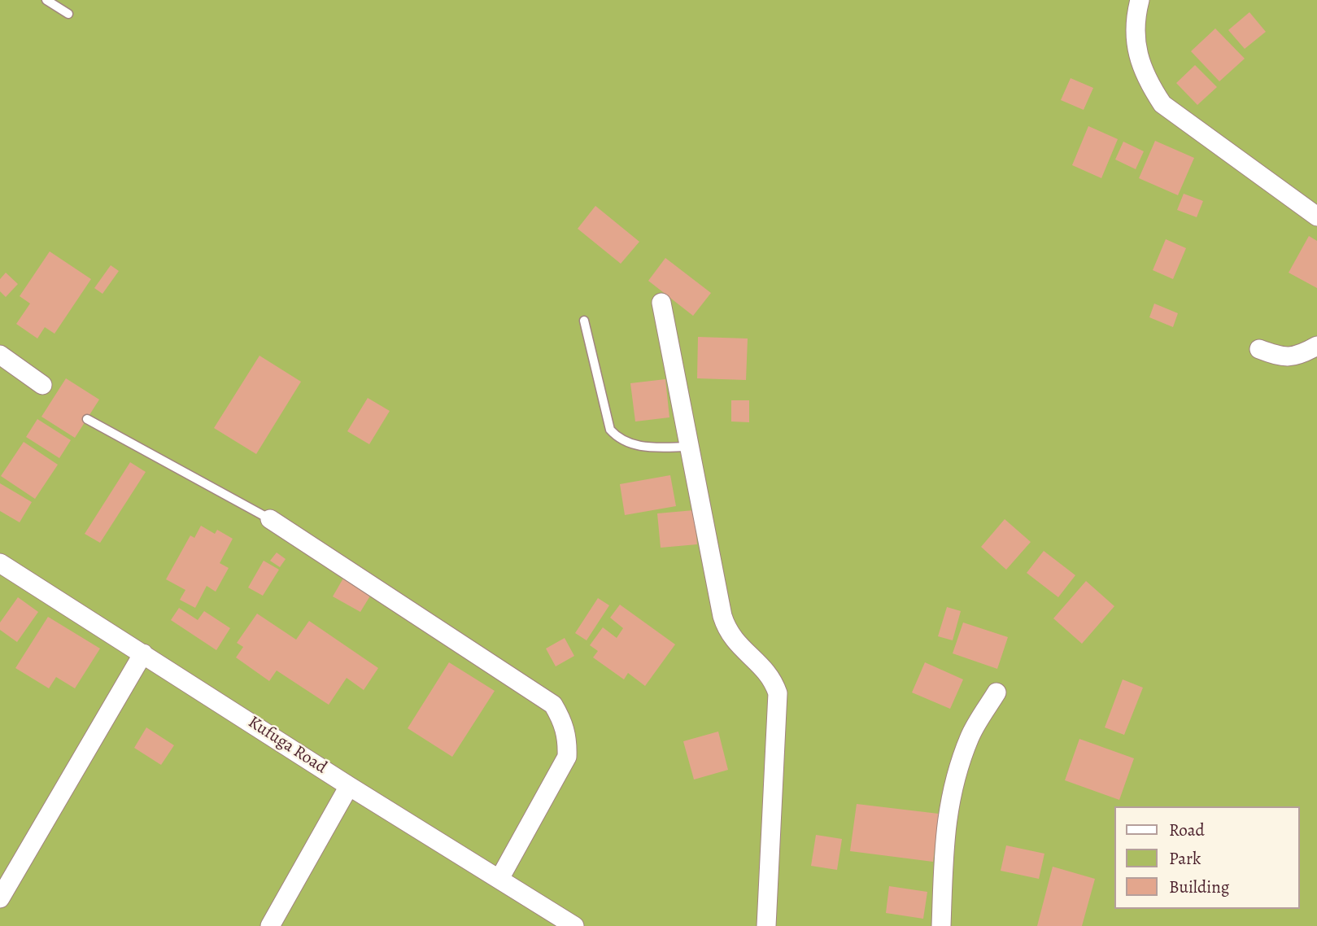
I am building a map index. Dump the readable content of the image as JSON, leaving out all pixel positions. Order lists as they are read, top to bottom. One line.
{"streets":{"street":["Kufuga Road"]},"legend":["Road","Park","Building"]}
